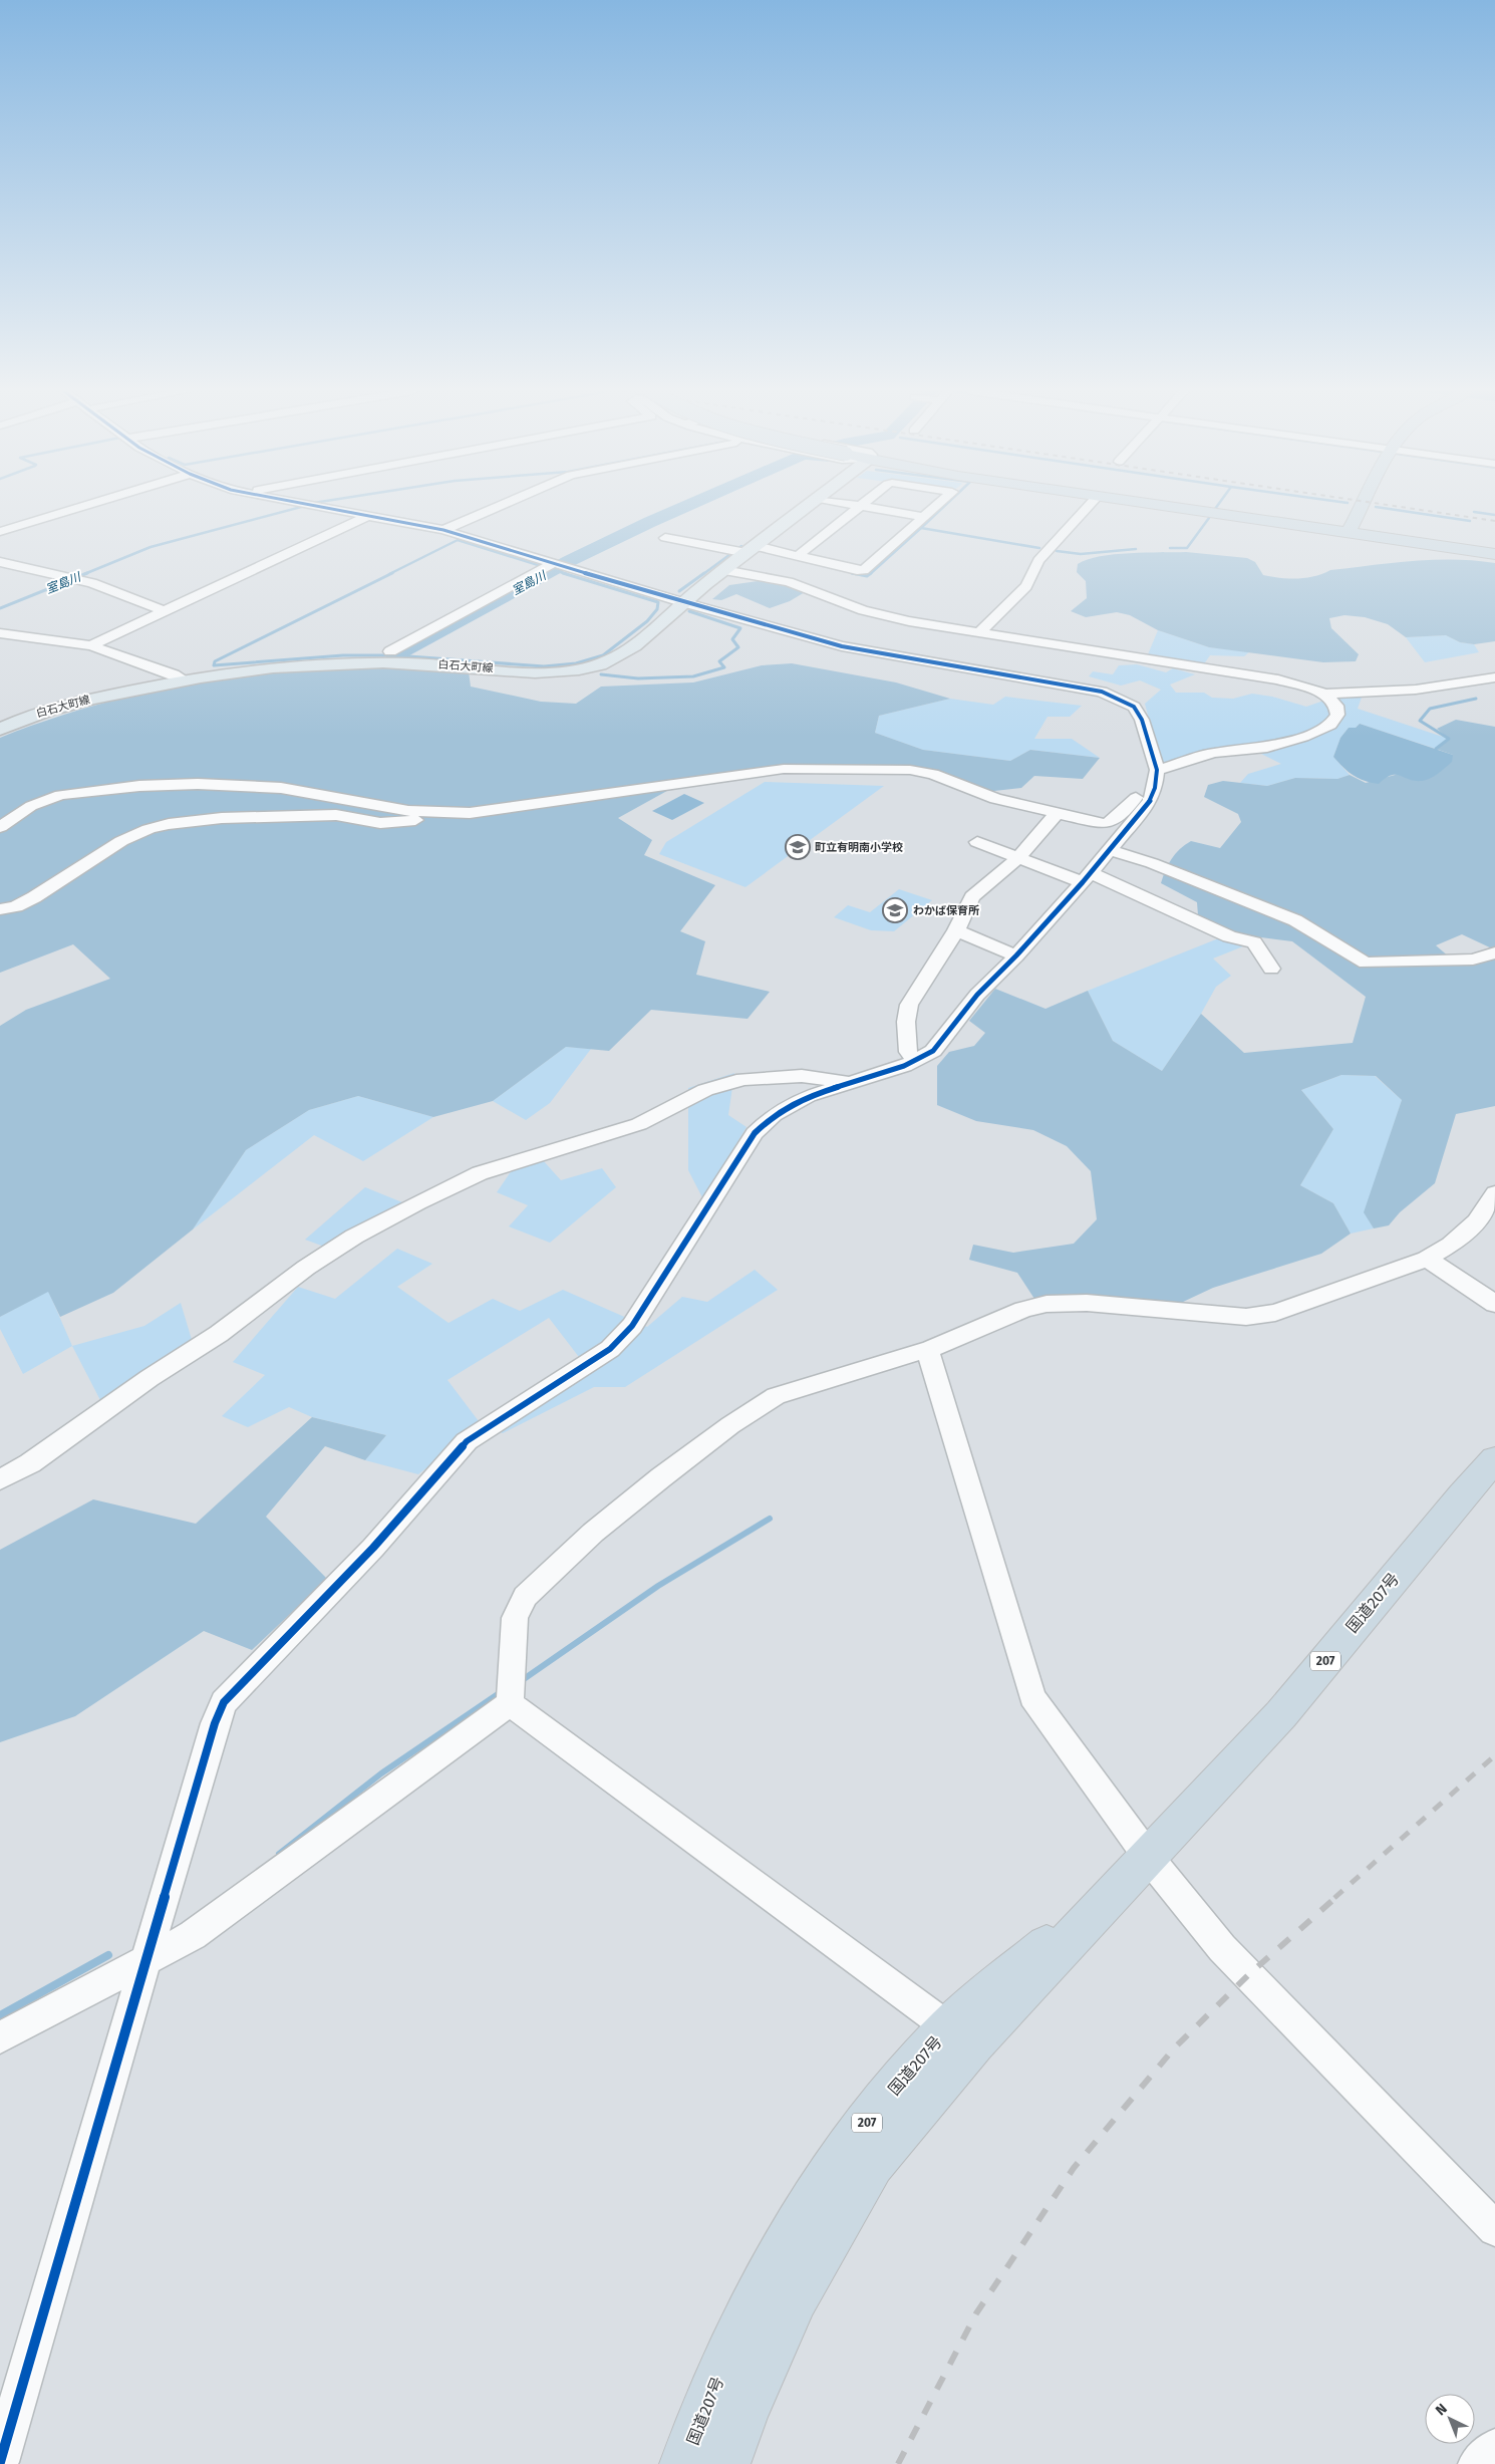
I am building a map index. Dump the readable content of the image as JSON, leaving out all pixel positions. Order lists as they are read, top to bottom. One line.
{"streets":{"highway":["国道207号","207"],"main road":["白石大町線"]},"water":["室島川"],"places":{"school or university":["町立有明南小学校","わかば保育所"]},"north":"top left"}
